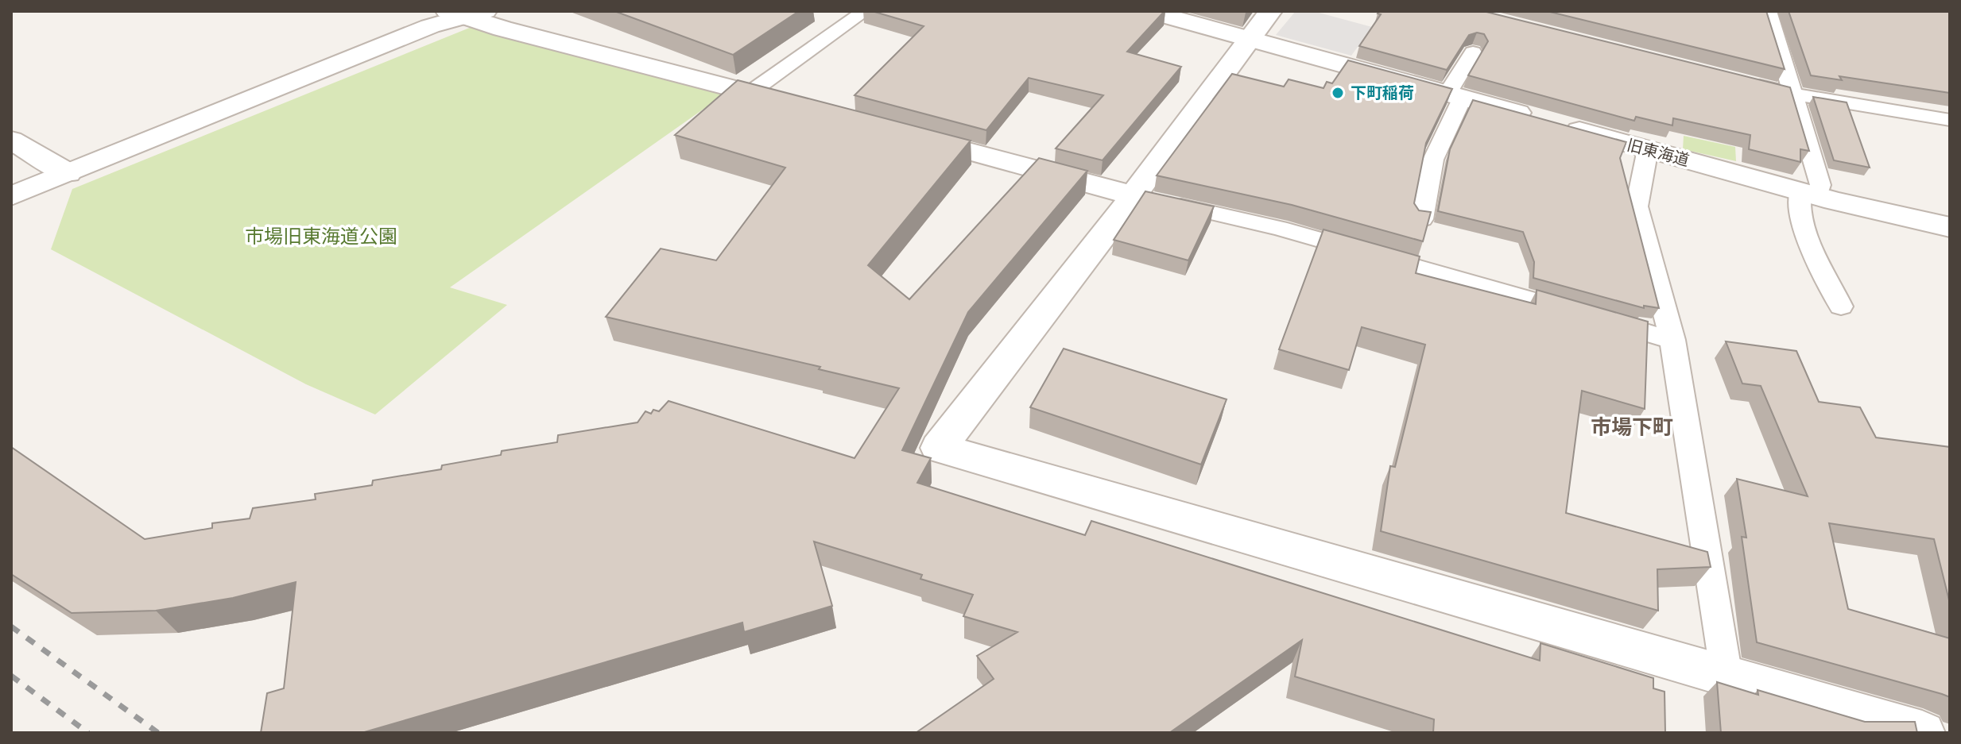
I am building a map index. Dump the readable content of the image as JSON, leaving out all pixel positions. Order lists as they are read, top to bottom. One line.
{"streets":{"street":["旧東海道"]},"districts":["市場下町"],"parks":["市場旧東海道公園"],"places":["下町稲荷"]}
